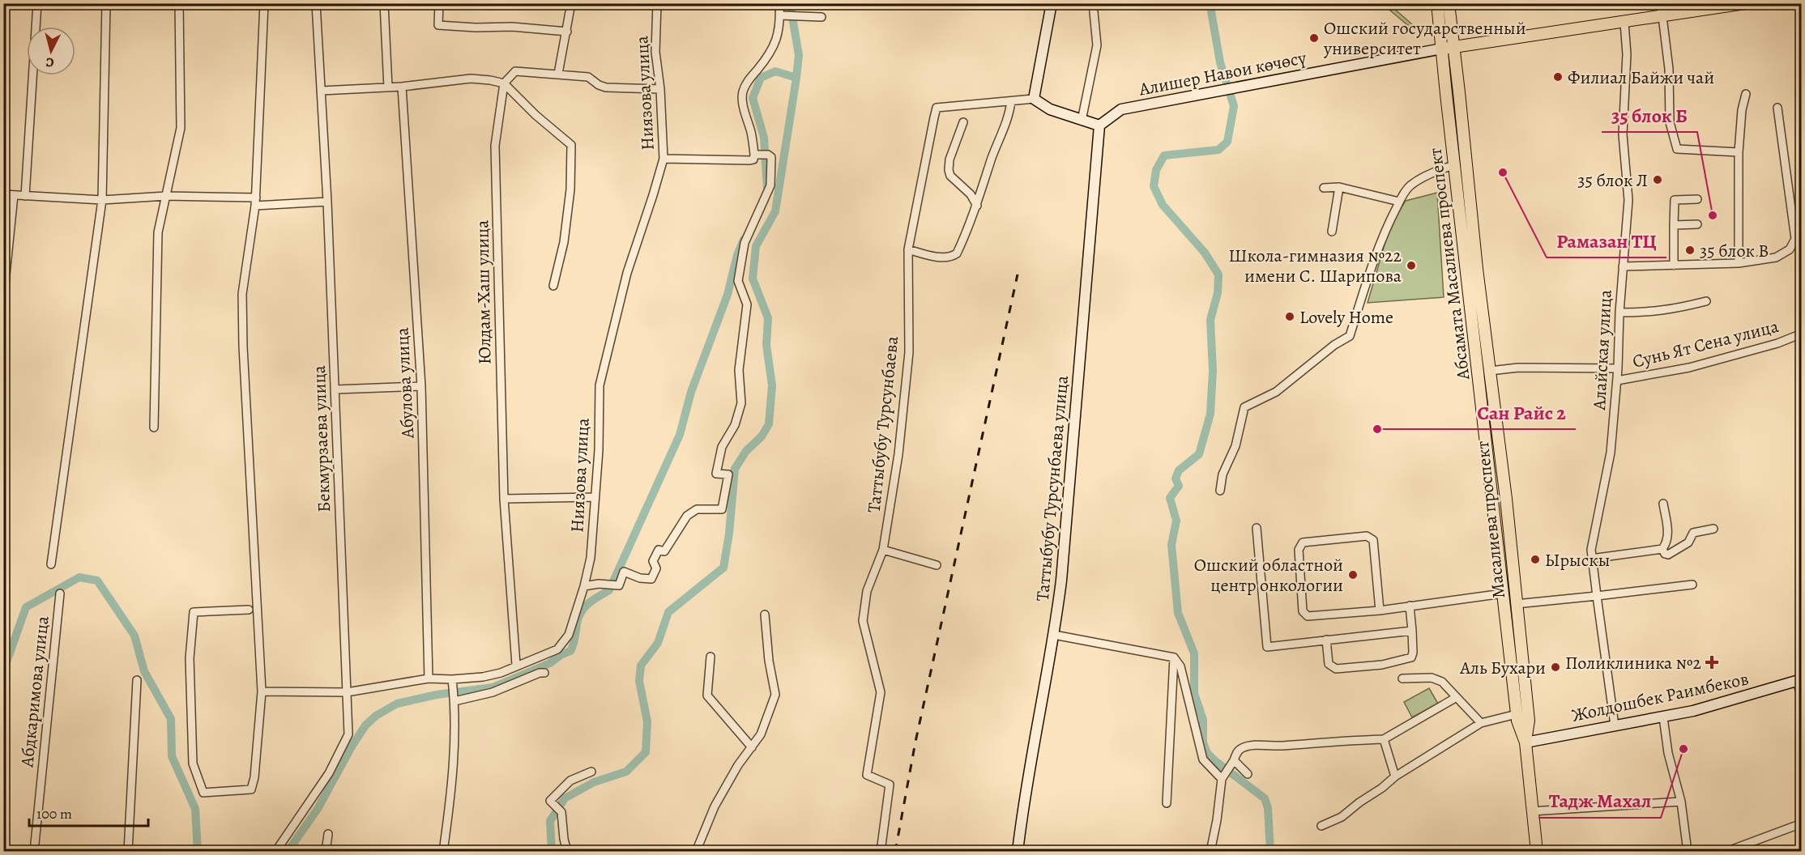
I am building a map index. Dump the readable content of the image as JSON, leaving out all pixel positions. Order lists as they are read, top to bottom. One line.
{"streets":{"main road":["Абсамата Масалиева проспект","Масалиева проспект"],"street":["Алишер Навои көчөсү","Ниязова улица","Юлдам-Хаш улица","Сунь Ят Сена улица","Алайская улица","Абулова улица","Таттыбубу Турсунбаева","Бекмурзаева улица","Таттыбубу Турсунбаева улица","Абдкаримова улица","Жолдошбек Раимбеков"]},"crossings":[["Алишер Навои көчөсү","Абсамата Масалиева проспект"],["Алишер Навои көчөсү","Таттыбубу Турсунбаева улица"],["Ниязова улица","Юлдам-Хаш улица"],["Ниязова улица","Абулова улица"],["Ниязова улица","Бекмурзаева улица"],["Абсамата Масалиева проспект","Масалиева проспект"],["Абсамата Масалиева проспект","Жолдошбек Раимбеков"],["Сунь Ят Сена улица","Алайская улица"],["Алайская улица","Жолдошбек Раимбеков"],["Масалиева проспект","Жолдошбек Раимбеков"]],"places":{"other":["Ошский государственный университет","Филиал Байжи чай","Рамазан ТЦ","35 блок Л","35 блок Б","35 блок В","Школа-гимназия №22 имени С. Шарипова","Lovely Home","Сан Райс 2","Ырыскы","Ошский областной центр онкологии","Аль Бухари","Тадж Махал"],"health":["Поликлиника №2"]},"scale_bar":"100 m","north":"bottom"}
